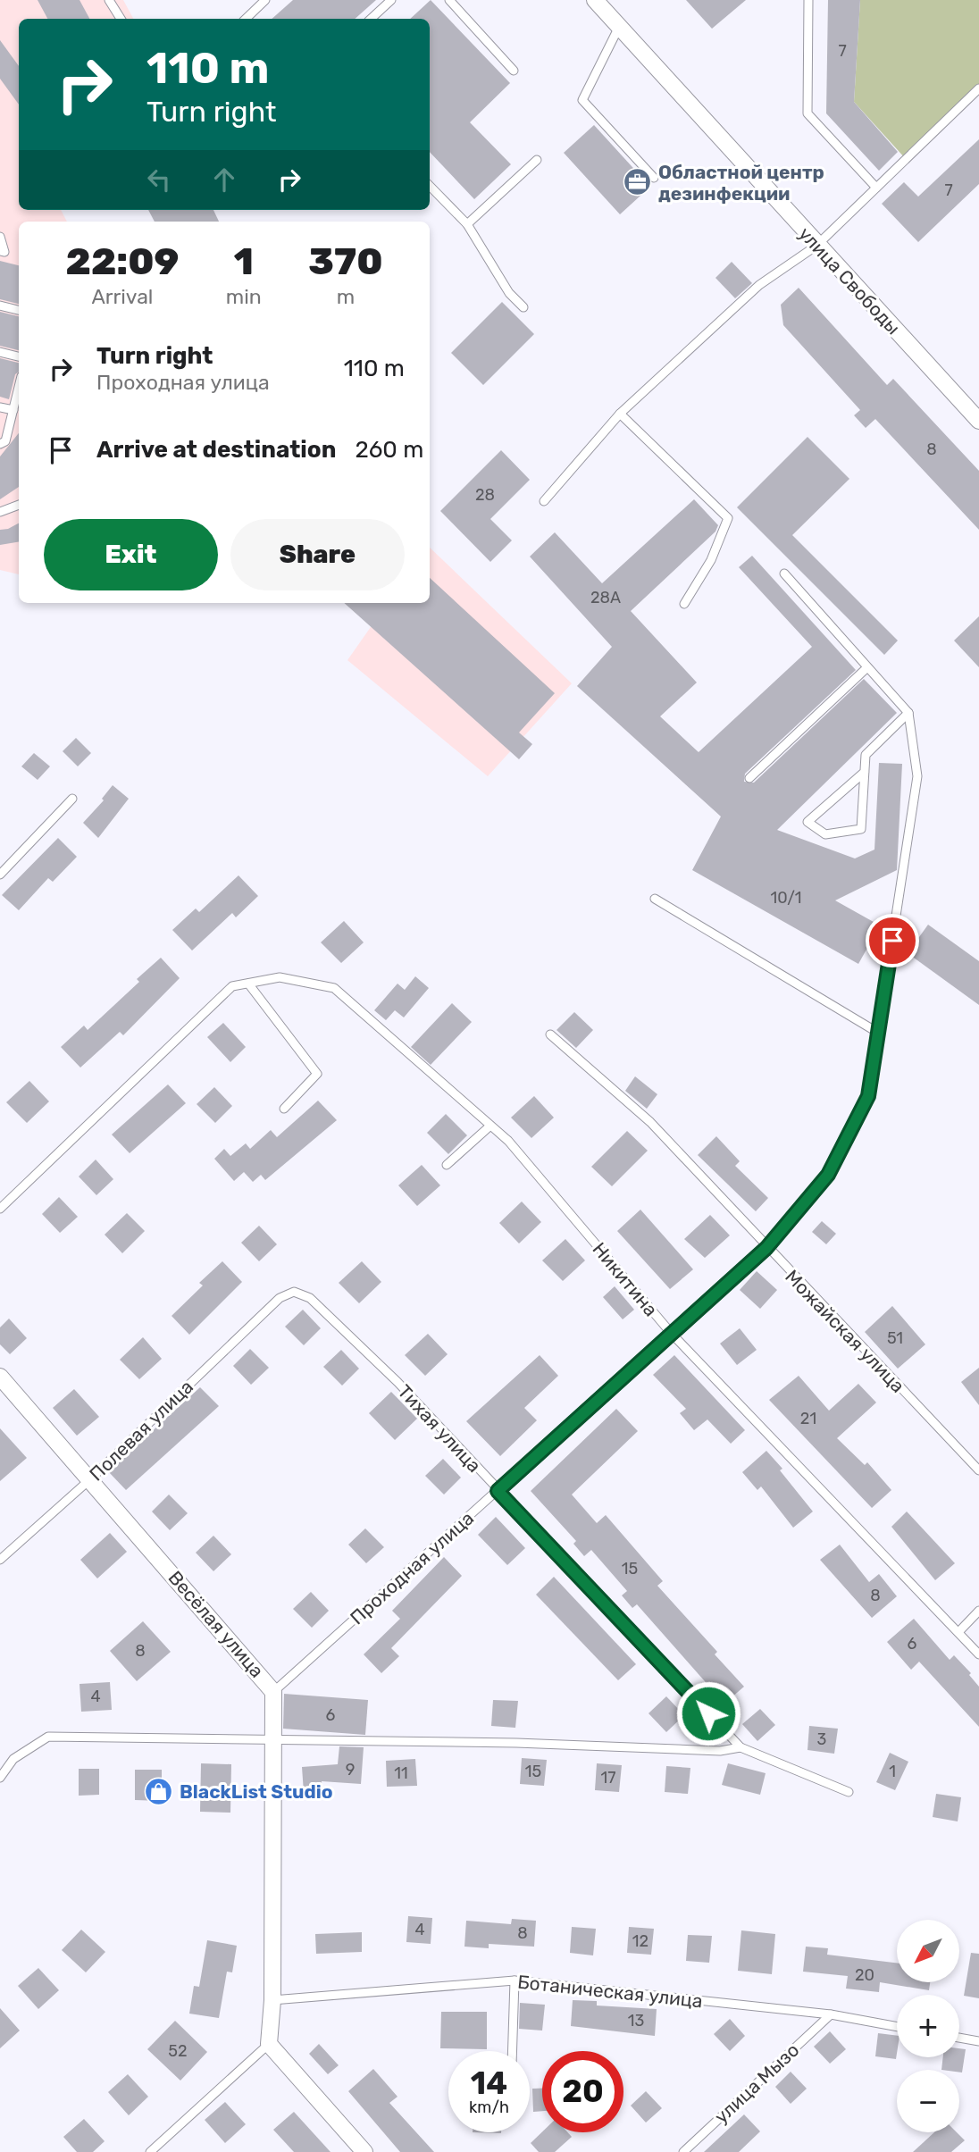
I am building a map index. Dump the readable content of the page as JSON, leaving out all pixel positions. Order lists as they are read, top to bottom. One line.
{"streets":{"street":["улица Свободы","Весёлая улица"],"lane":["Никитина","Можайская улица","Тихая улица","Полевая улица","Проходная улица","Ботаническая улица","улица Мызо"]},"crossings":[["Никитина","Проходная улица"],["Можайская улица","Проходная улица"],["Тихая улица","Полевая улица"],["Тихая улица","Проходная улица"],["Полевая улица","Весёлая улица"],["Проходная улица","Весёлая улица"],["Весёлая улица","Ботаническая улица"],["Ботаническая улица","улица Мызо"]],"places":{"office":["Областной центр дезинфекции"],"shop":["BlackList Studio"]},"house_numbers":["7","7","8","28","28А","10/1","51","21","15","8","6","8","4","6","3","9","15","1","11","17","4","8","12","20","13","52"],"north":"bottom left","page":{"turn":["110 m","Turn right"],"eta":["22:09","Arrival","1","min","370","m"],"list":[{"name":"Turn right","note":"Проходная улица","value":"110 m"},{"name":"Arrive at destination","value":"260 m"}],"buttons":["Exit","Share"],"map_buttons":["+","−"],"speed":"14 km/h","limit":"20"}}
